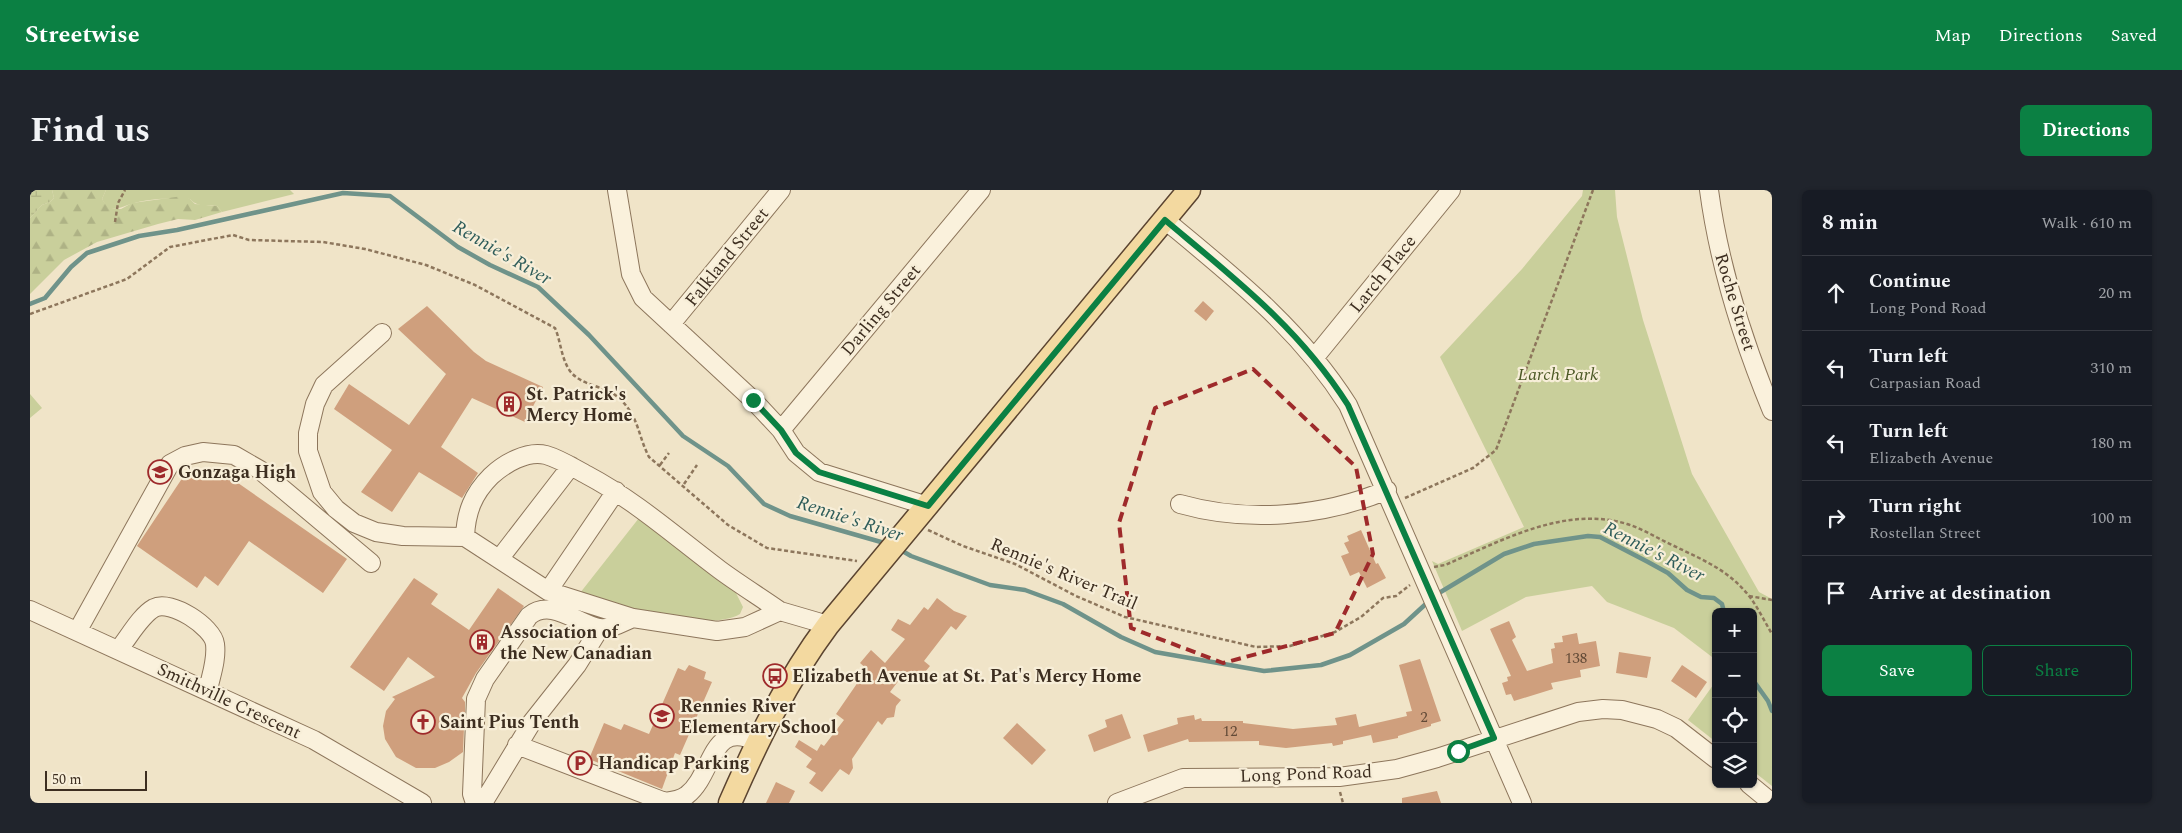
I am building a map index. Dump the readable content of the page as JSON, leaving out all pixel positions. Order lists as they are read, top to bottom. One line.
{"streets":{"street":["Falkland Street","Larch Place","Roche Street","Darling Street","Smithville Crescent","Long Pond Road"],"path":["Rennie's River Trail"]},"water":["Rennie's River"],"parks":["Larch Park"],"places":{"building":["St. Patrick's Mercy Home","Association of the New Canadian"],"school or university":["Gonzaga High","Rennies River Elementary School"],"bus stop":["Elizabeth Avenue at St. Pat's Mercy Home"],"church":["Saint Pius Tenth"],"parking":["Handicap Parking"]},"house_numbers":["138","2","12"],"scale_bar":"50 m","page":{"header":"Streetwise","nav":["Map","Directions","Saved"],"title":"Find us","buttons":["Directions",["Save","Share"]],"heading":["8 min","Walk · 610 m"],"list":[["Continue","Long Pond Road","20 m"],["Turn left","Carpasian Road","310 m"],["Turn left","Elizabeth Avenue","180 m"],["Turn right","Rostellan Street","100 m"],"Arrive at destination"],"map_buttons":["+","−"],"scale":"50 m"}}
